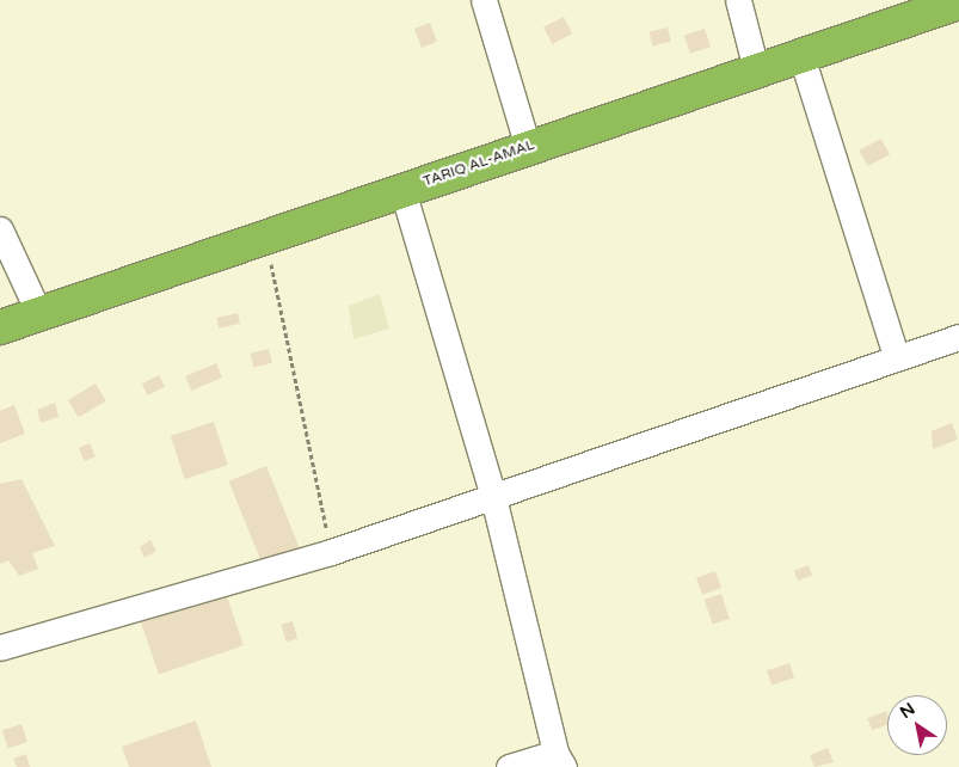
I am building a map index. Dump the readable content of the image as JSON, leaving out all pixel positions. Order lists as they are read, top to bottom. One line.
{"streets":{"highway":["TARIQ AL-AMAL"]},"north":"top left"}
